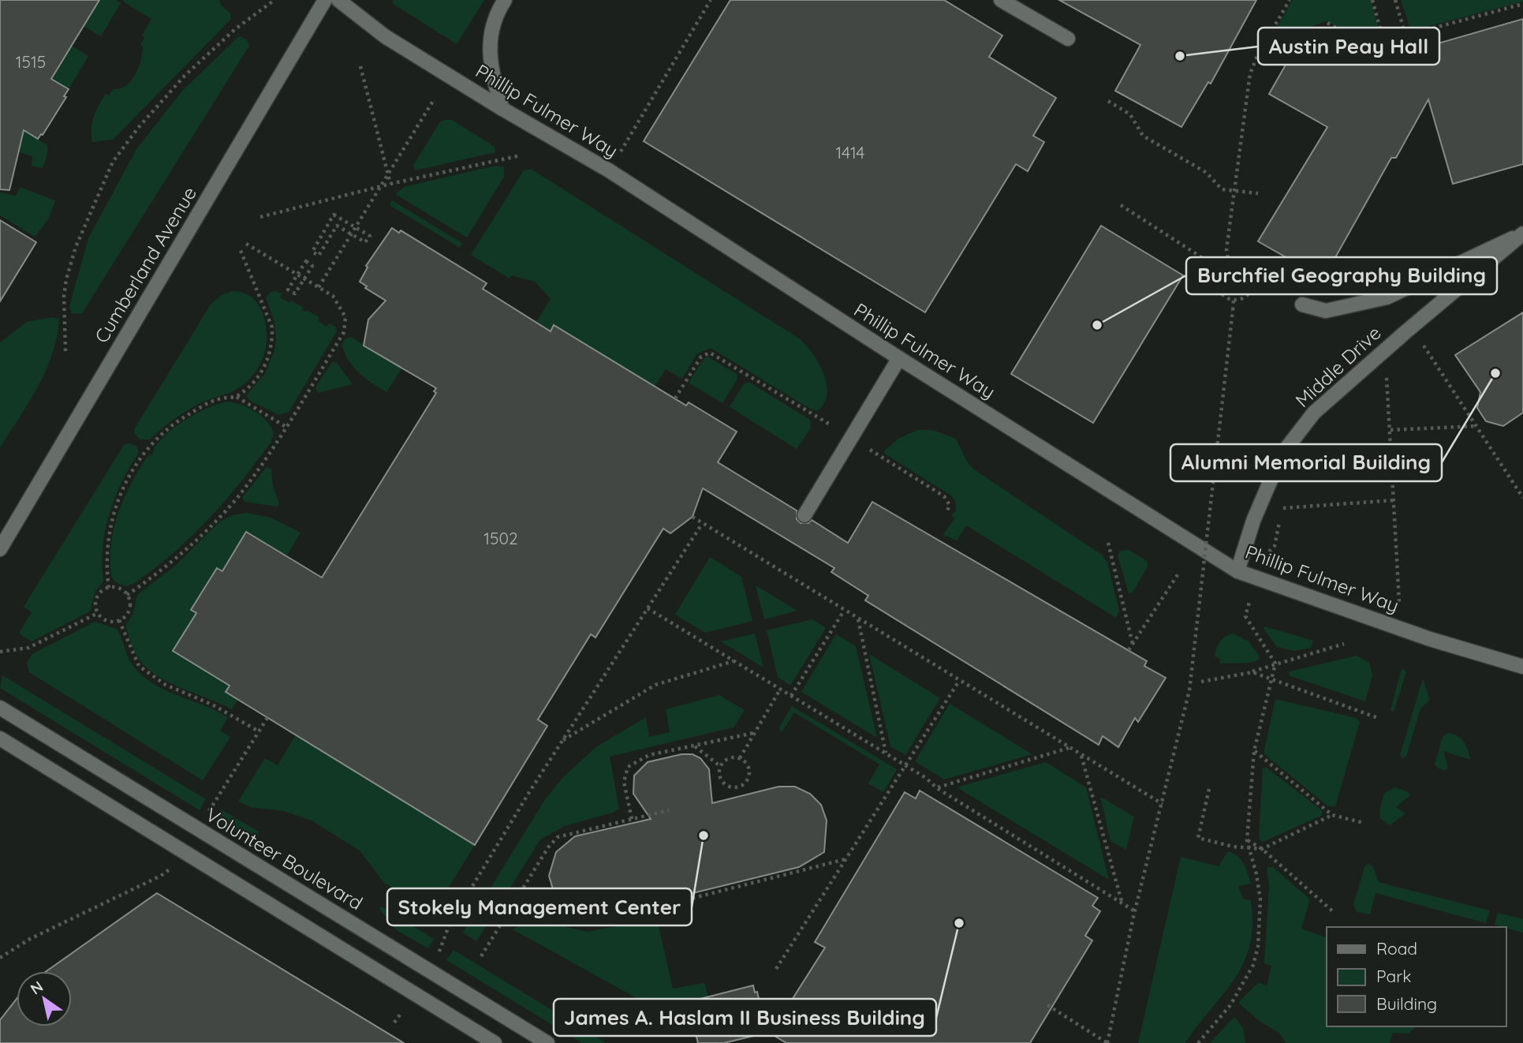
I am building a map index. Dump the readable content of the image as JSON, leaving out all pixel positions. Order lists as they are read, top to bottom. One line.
{"streets":{"street":["Phillip Fulmer Way","Cumberland Avenue","Middle Drive","Volunteer Boulevard"]},"crossings":[["Phillip Fulmer Way","Middle Drive"]],"places":["Austin Peay Hall","Burchfiel Geography Building","Alumni Memorial Building","Stokely Management Center","James A. Haslam II Business Building"],"house_numbers":["1515","1414","1502"],"legend":["Road","Park","Building"],"north":"top left"}
